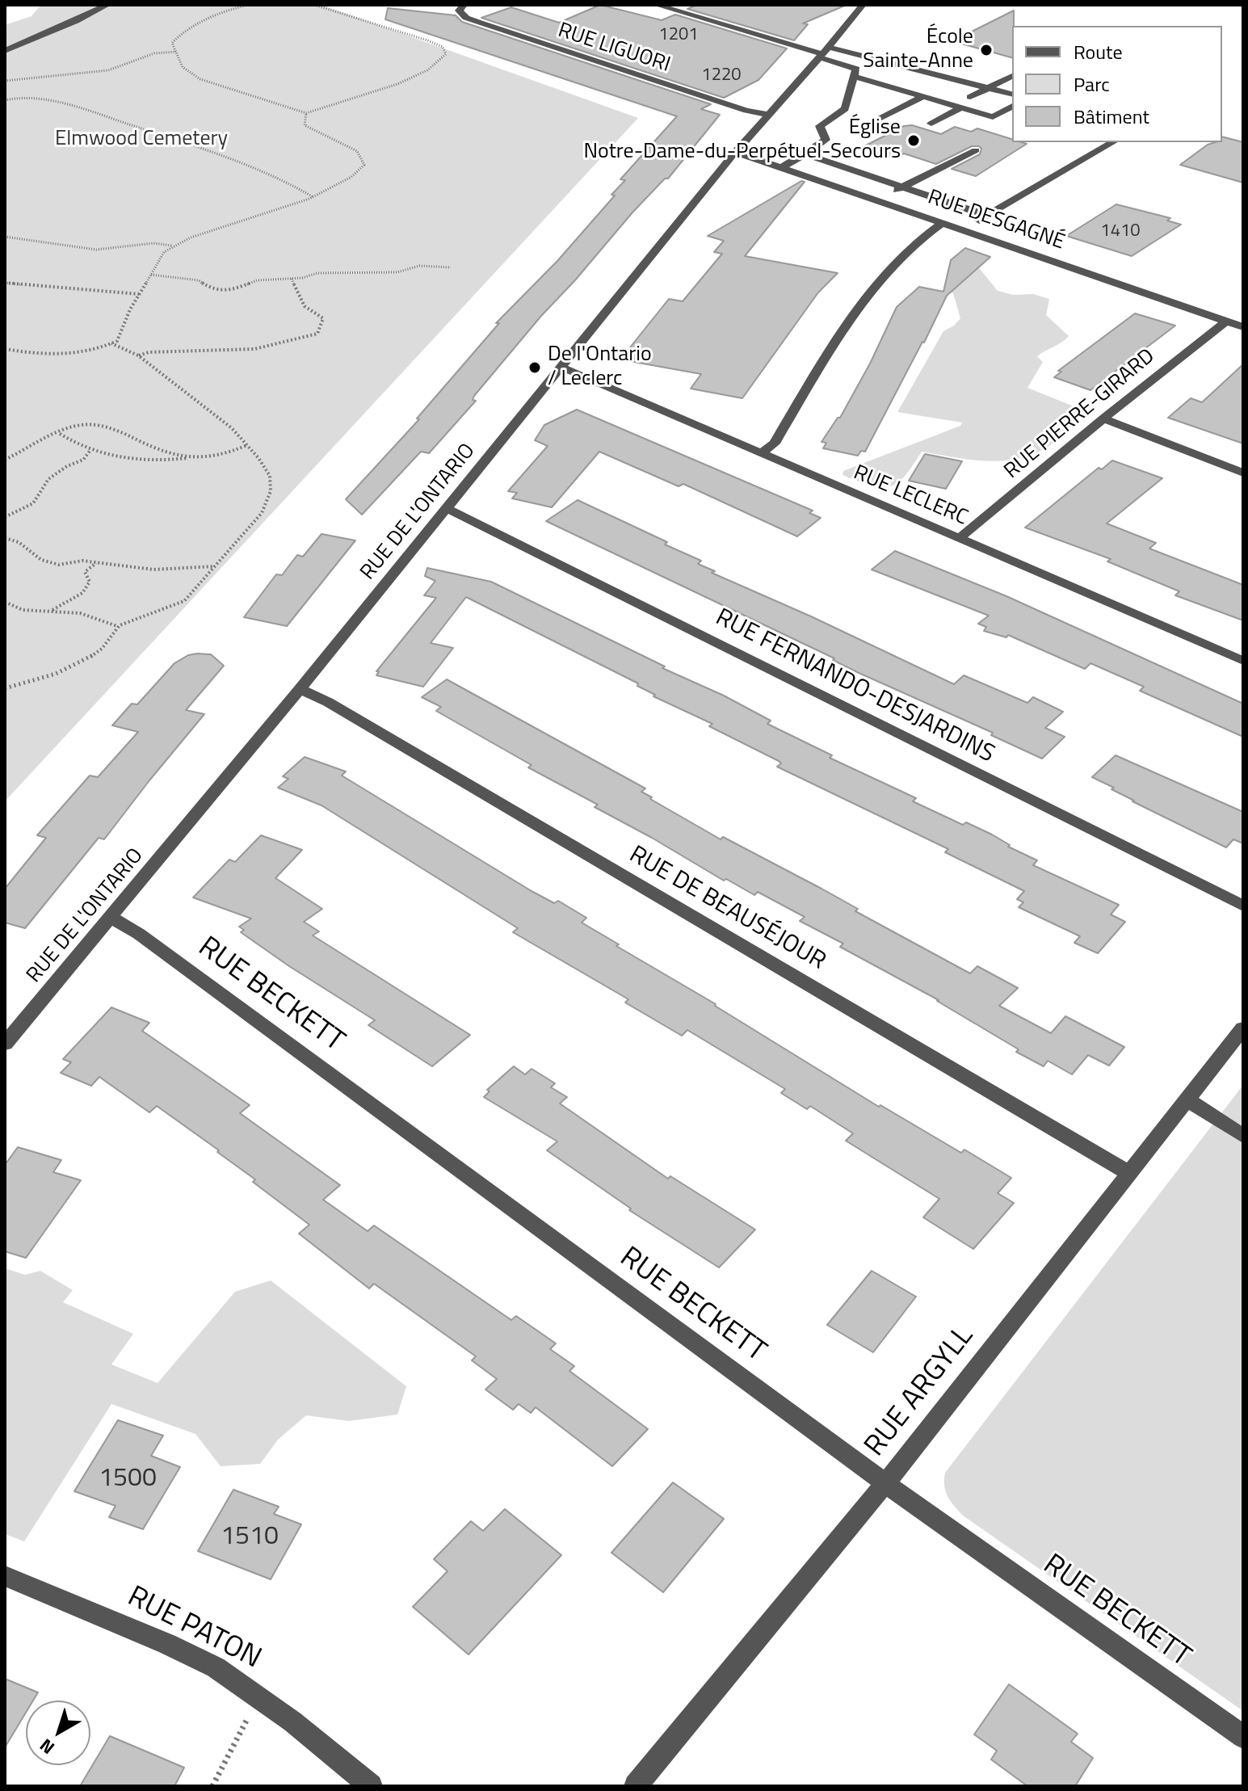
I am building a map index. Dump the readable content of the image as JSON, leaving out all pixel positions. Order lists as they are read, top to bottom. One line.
{"streets":{"street":["RUE LIGUORI","RUE DESGAGNÉ","RUE PIERRE-GIRARD","RUE LECLERC","RUE DE L'ONTARIO","RUE FERNANDO-DESJARDINS","RUE DE BEAUSÉJOUR","RUE BECKETT","RUE ARGYLL","RUE PATON"]},"crossings":[["RUE LIGUORI","RUE DE L'ONTARIO"],["RUE DESGAGNÉ","RUE PIERRE-GIRARD"],["RUE DESGAGNÉ","RUE DE L'ONTARIO"],["RUE PIERRE-GIRARD","RUE LECLERC"],["RUE LECLERC","RUE DE L'ONTARIO"],["RUE DE L'ONTARIO","RUE FERNANDO-DESJARDINS"],["RUE DE L'ONTARIO","RUE DE BEAUSÉJOUR"],["RUE DE L'ONTARIO","RUE BECKETT"],["RUE DE BEAUSÉJOUR","RUE ARGYLL"],["RUE BECKETT","RUE ARGYLL"]],"parks":["Elmwood Cemetery"],"places":["École Sainte-Anne","Église Notre-Dame-du-Perpétuel-Secours","De l'Ontario / Leclerc"],"house_numbers":["1201","1220","1410","1500","1510"],"legend":["Route","Parc","Bâtiment"],"north":"bottom left"}
